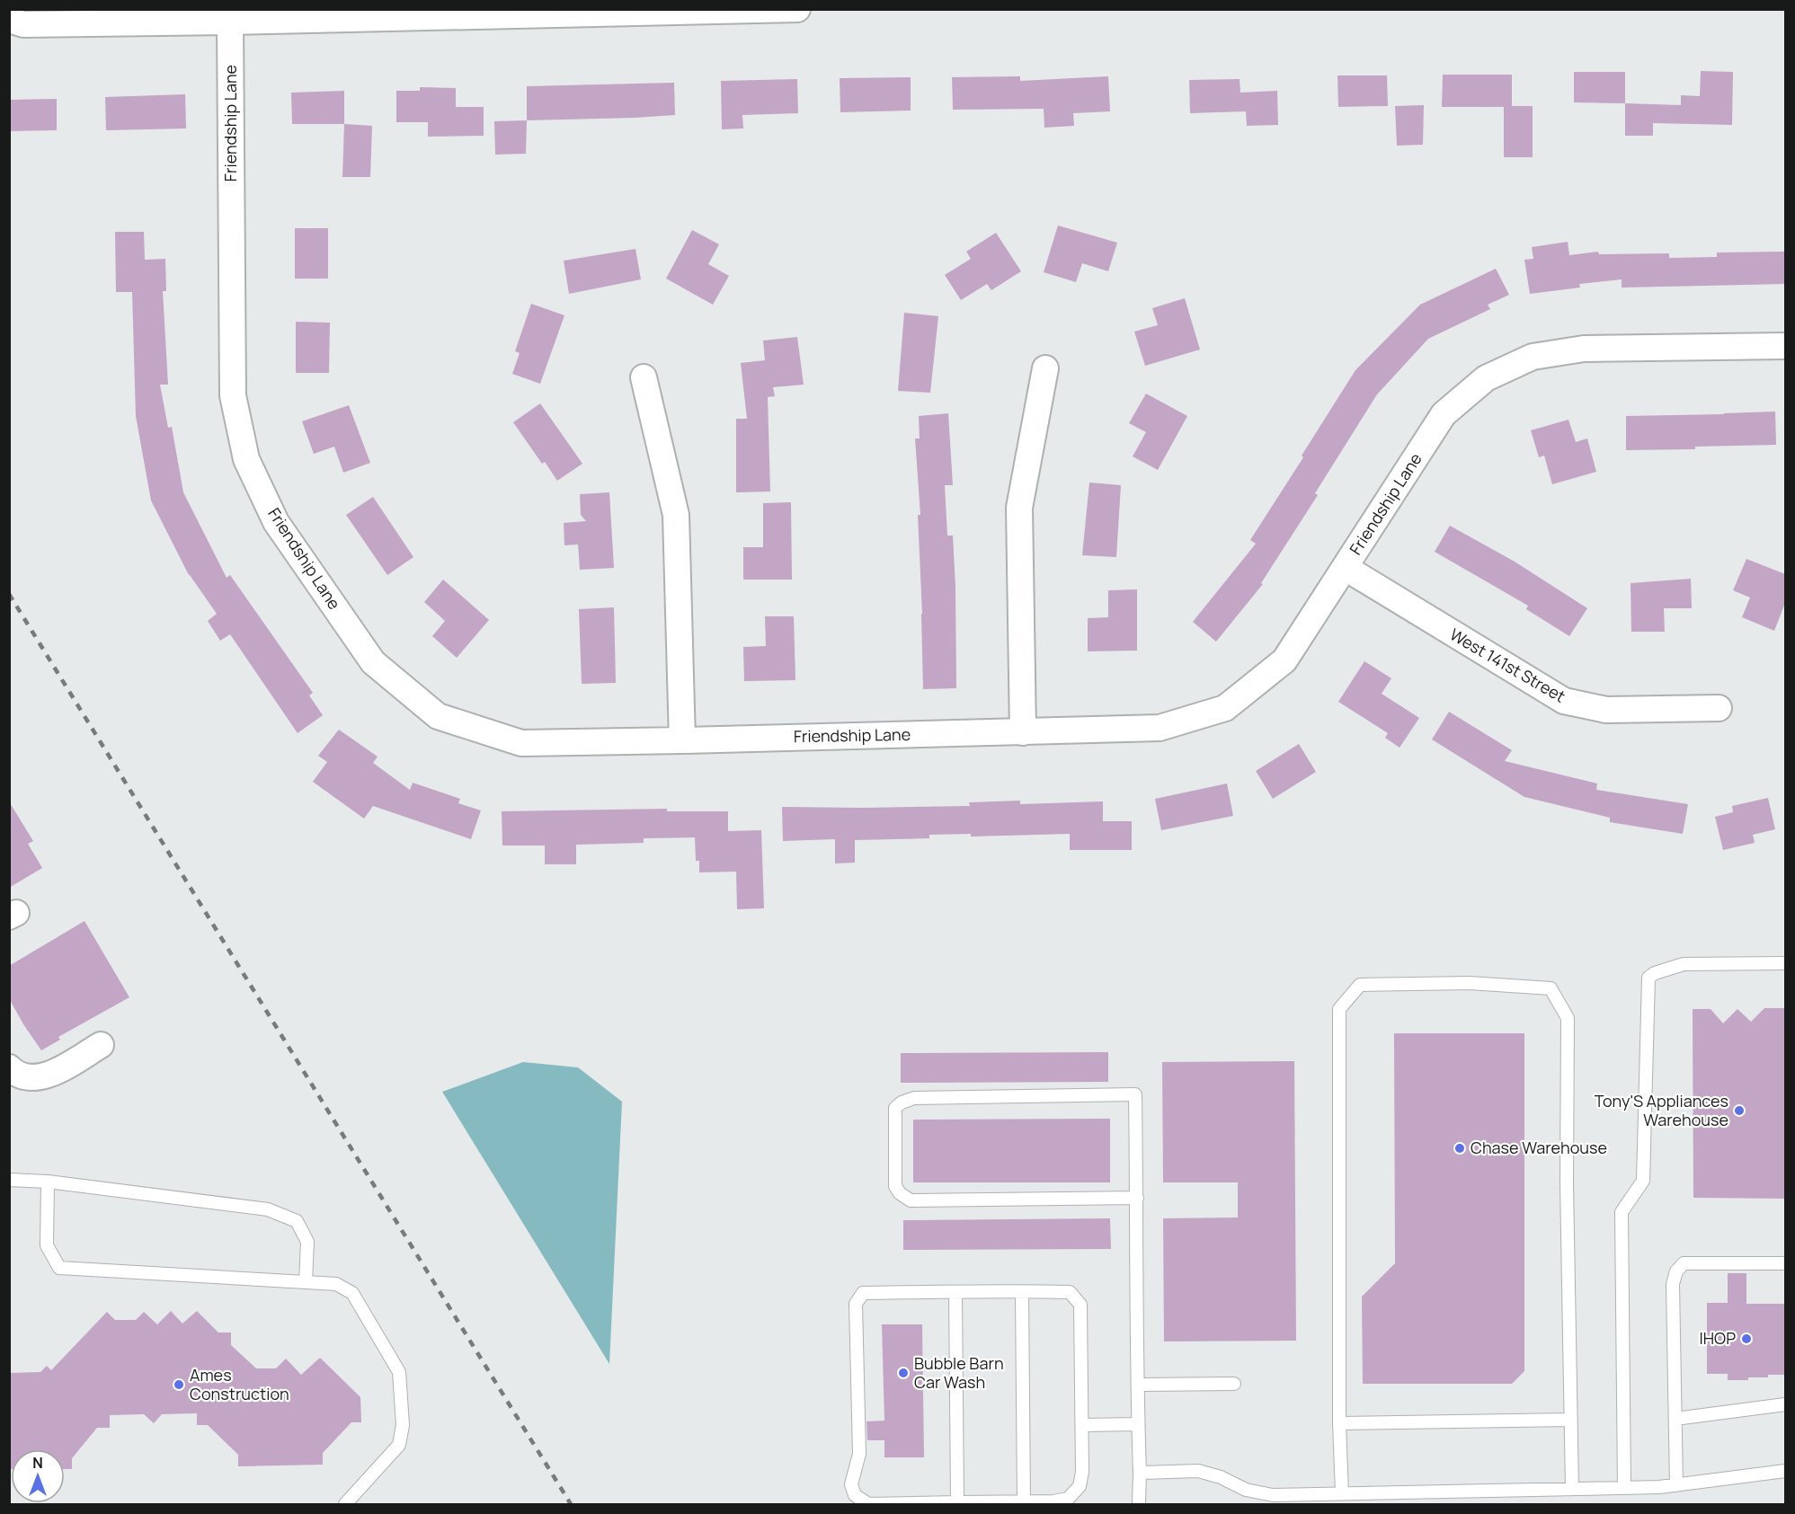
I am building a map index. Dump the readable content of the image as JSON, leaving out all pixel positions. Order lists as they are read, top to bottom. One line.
{"streets":{"street":["Friendship Lane","West 141st Street"]},"crossings":[["Friendship Lane","West 141st Street"]],"places":["Tony'S Appliances Warehouse","Chase Warehouse","IHOP","Bubble Barn Car Wash","Ames Construction"],"north":"top"}
